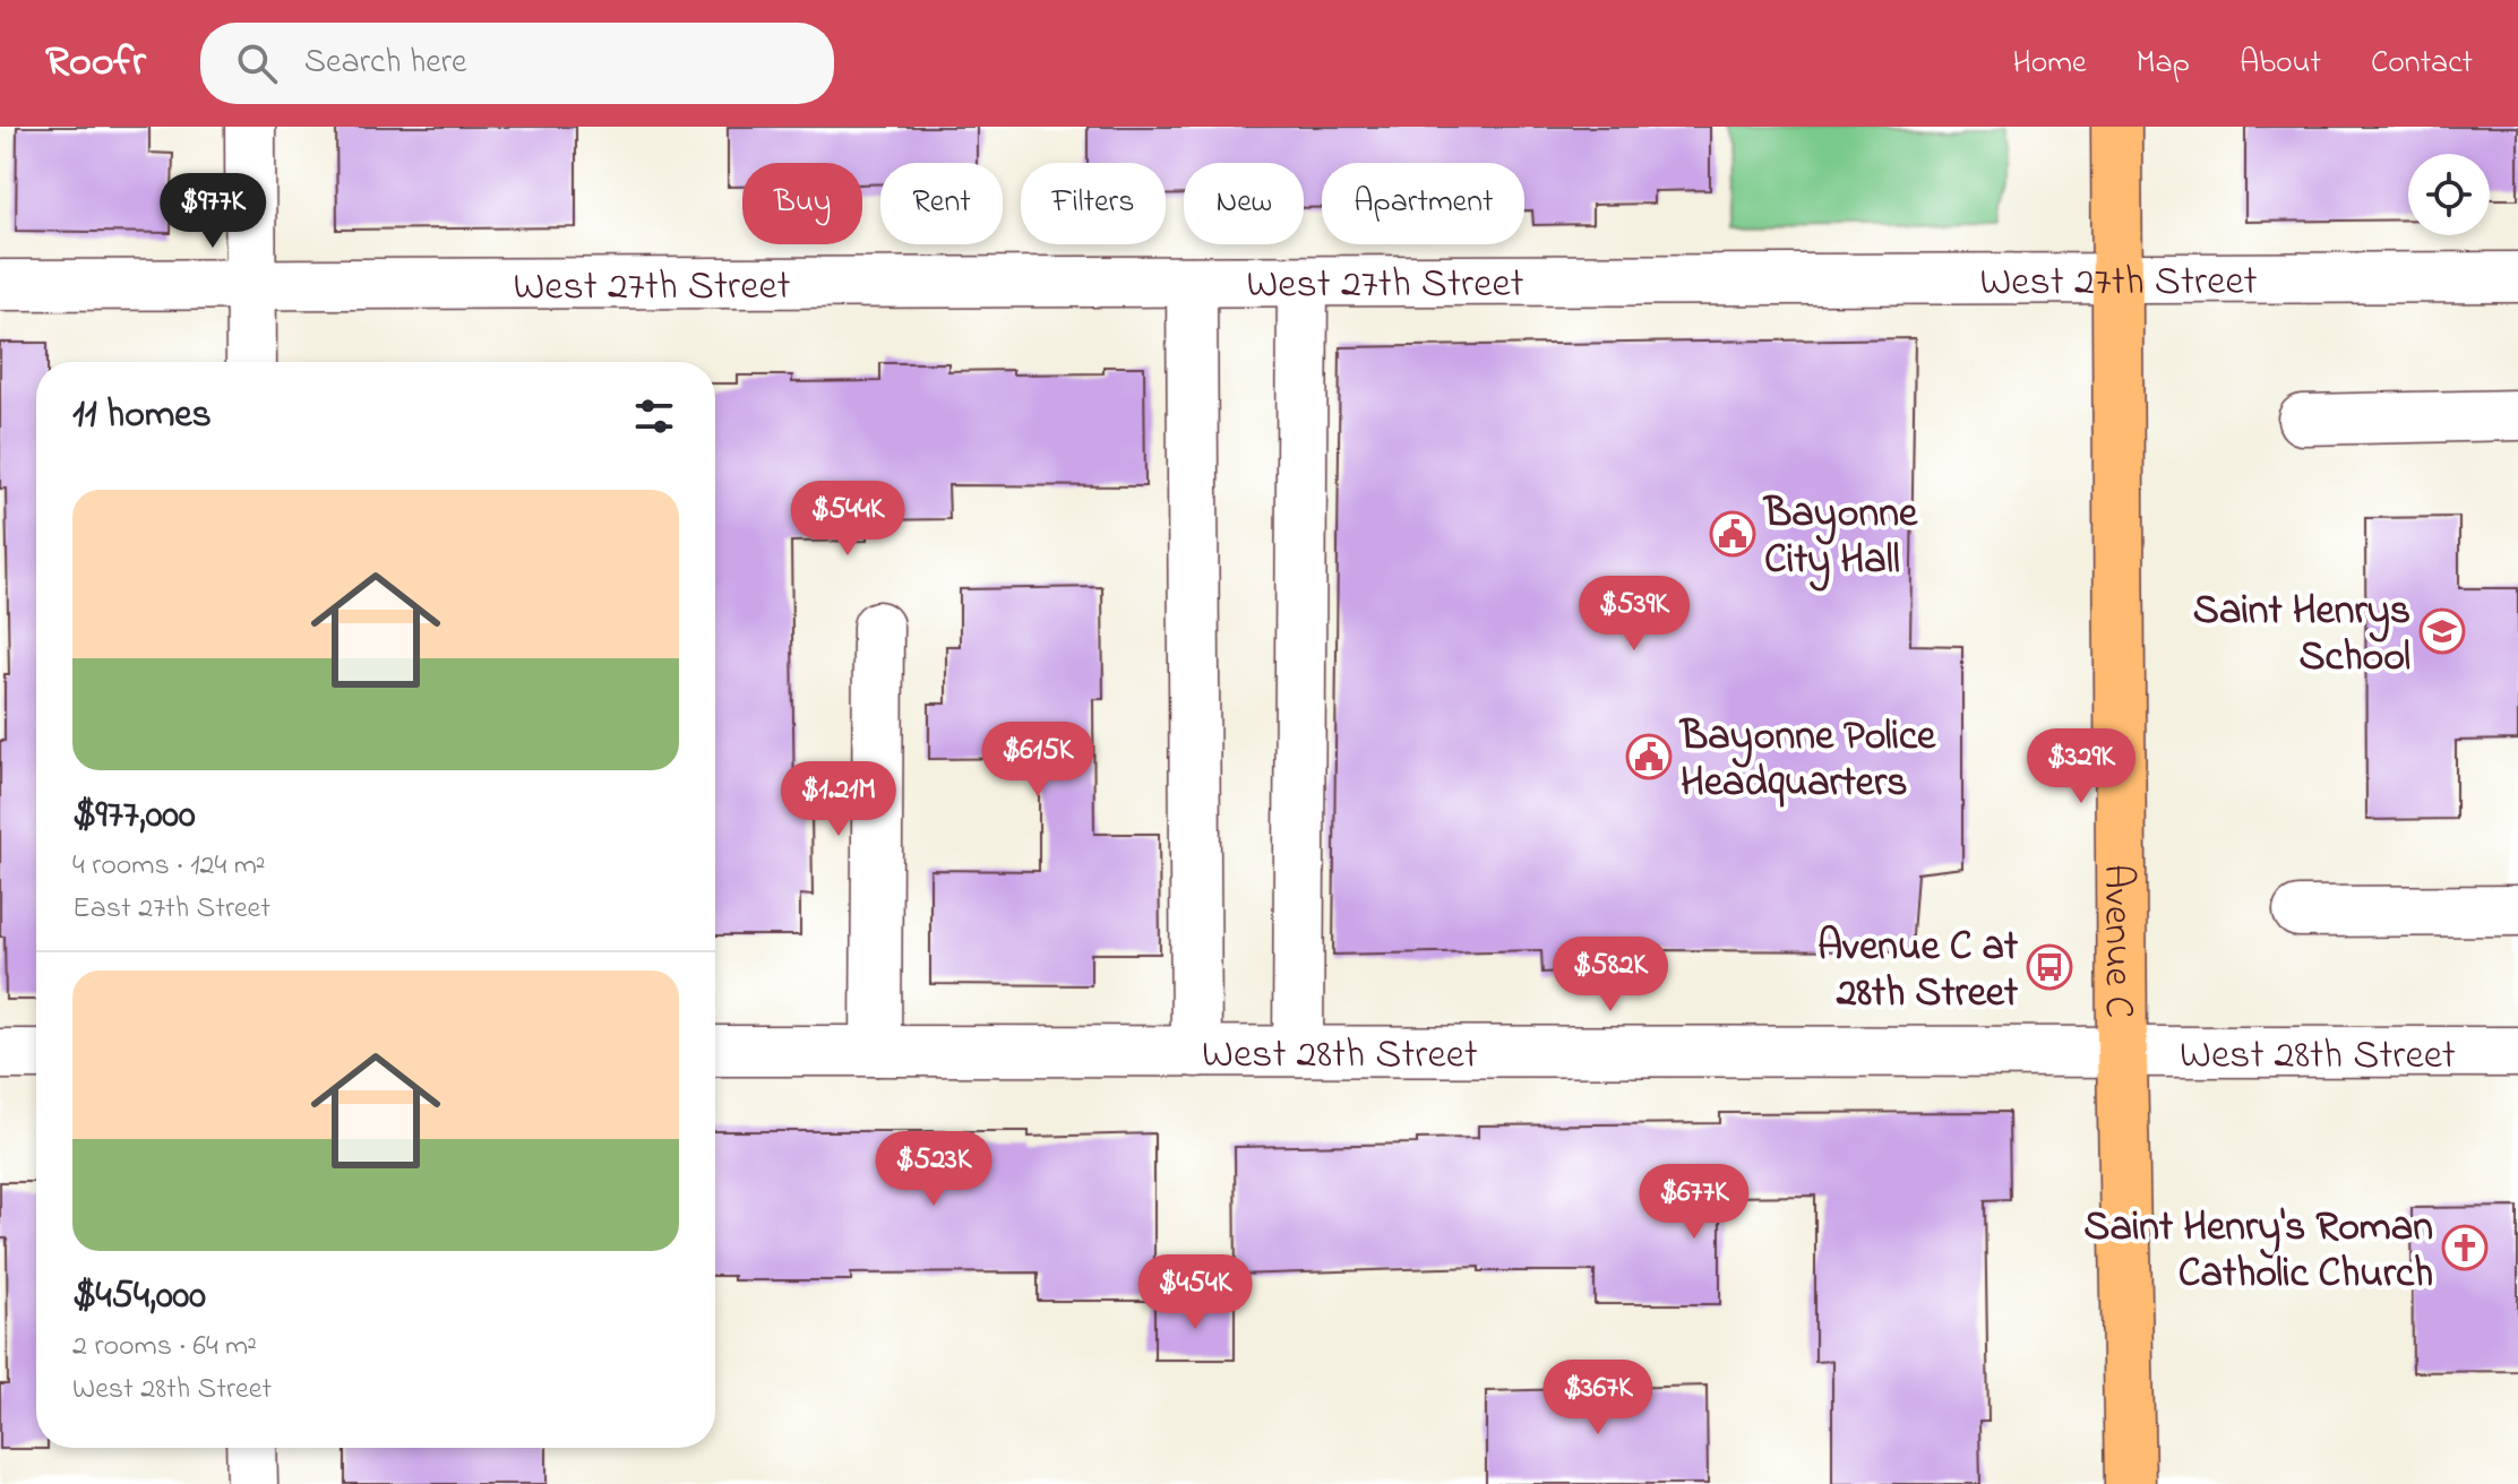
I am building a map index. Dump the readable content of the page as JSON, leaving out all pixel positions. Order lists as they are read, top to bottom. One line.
{"streets":{"main road":["Avenue C"],"street":["West 27th Street","West 28th Street"]},"crossings":[["West 27th Street","Avenue C"],["Avenue C","West 28th Street"]],"places":{"public building":["Bayonne City Hall","Bayonne Police Headquarters"],"school or university":["Saint Henrys School"],"bus stop":["Avenue C at 28th Street"],"church":["Saint Henry's Roman Catholic Church"]},"page":{"header":"Roofr","search":"Search here","nav":["Home","Map","About","Contact"],"chip":["Buy","Rent","Filters","New","Apartment"],"price":["$977K","$544K","$539K","$615K","$329K","$1.21M","$582K","$523K","$677K","$454K","$367K"],"heading":"11 homes","list":[{"name":"$977,000","note":"4 rooms · 124 m² · East 27th Street"},{"name":"$454,000","note":"2 rooms · 64 m² · West 28th Street"}]}}
